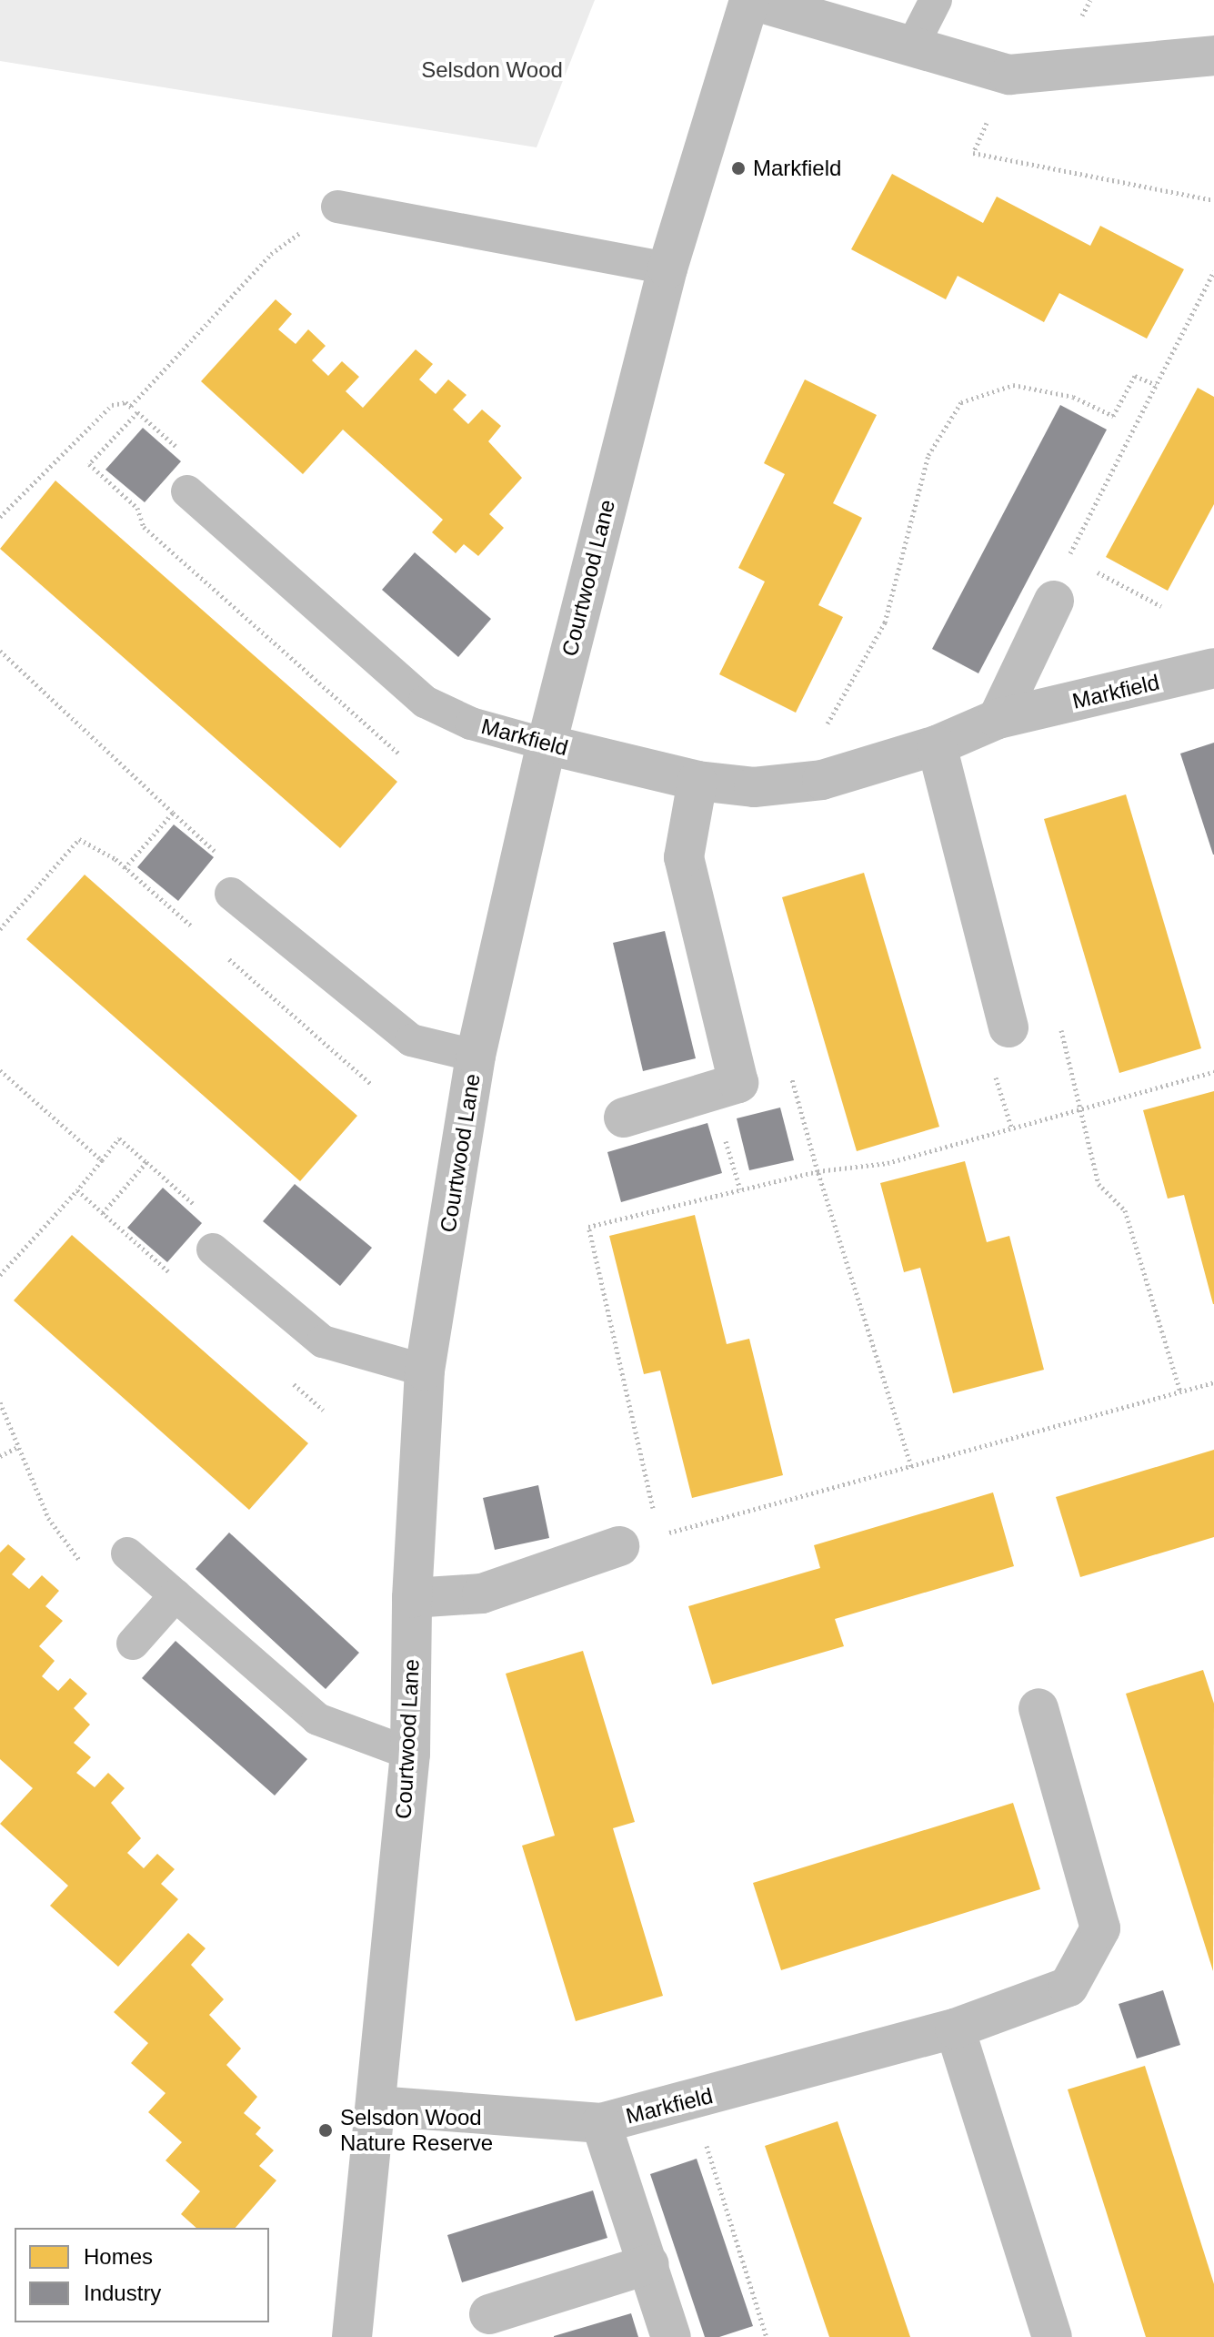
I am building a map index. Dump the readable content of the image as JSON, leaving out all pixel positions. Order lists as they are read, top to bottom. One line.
{"streets":{"street":["Courtwood Lane","Markfield"]},"crossings":[["Courtwood Lane","Markfield"]],"parks":["Selsdon Wood"],"places":["Markfield","Selsdon Wood Nature Reserve"],"legend":["Homes","Industry"]}
